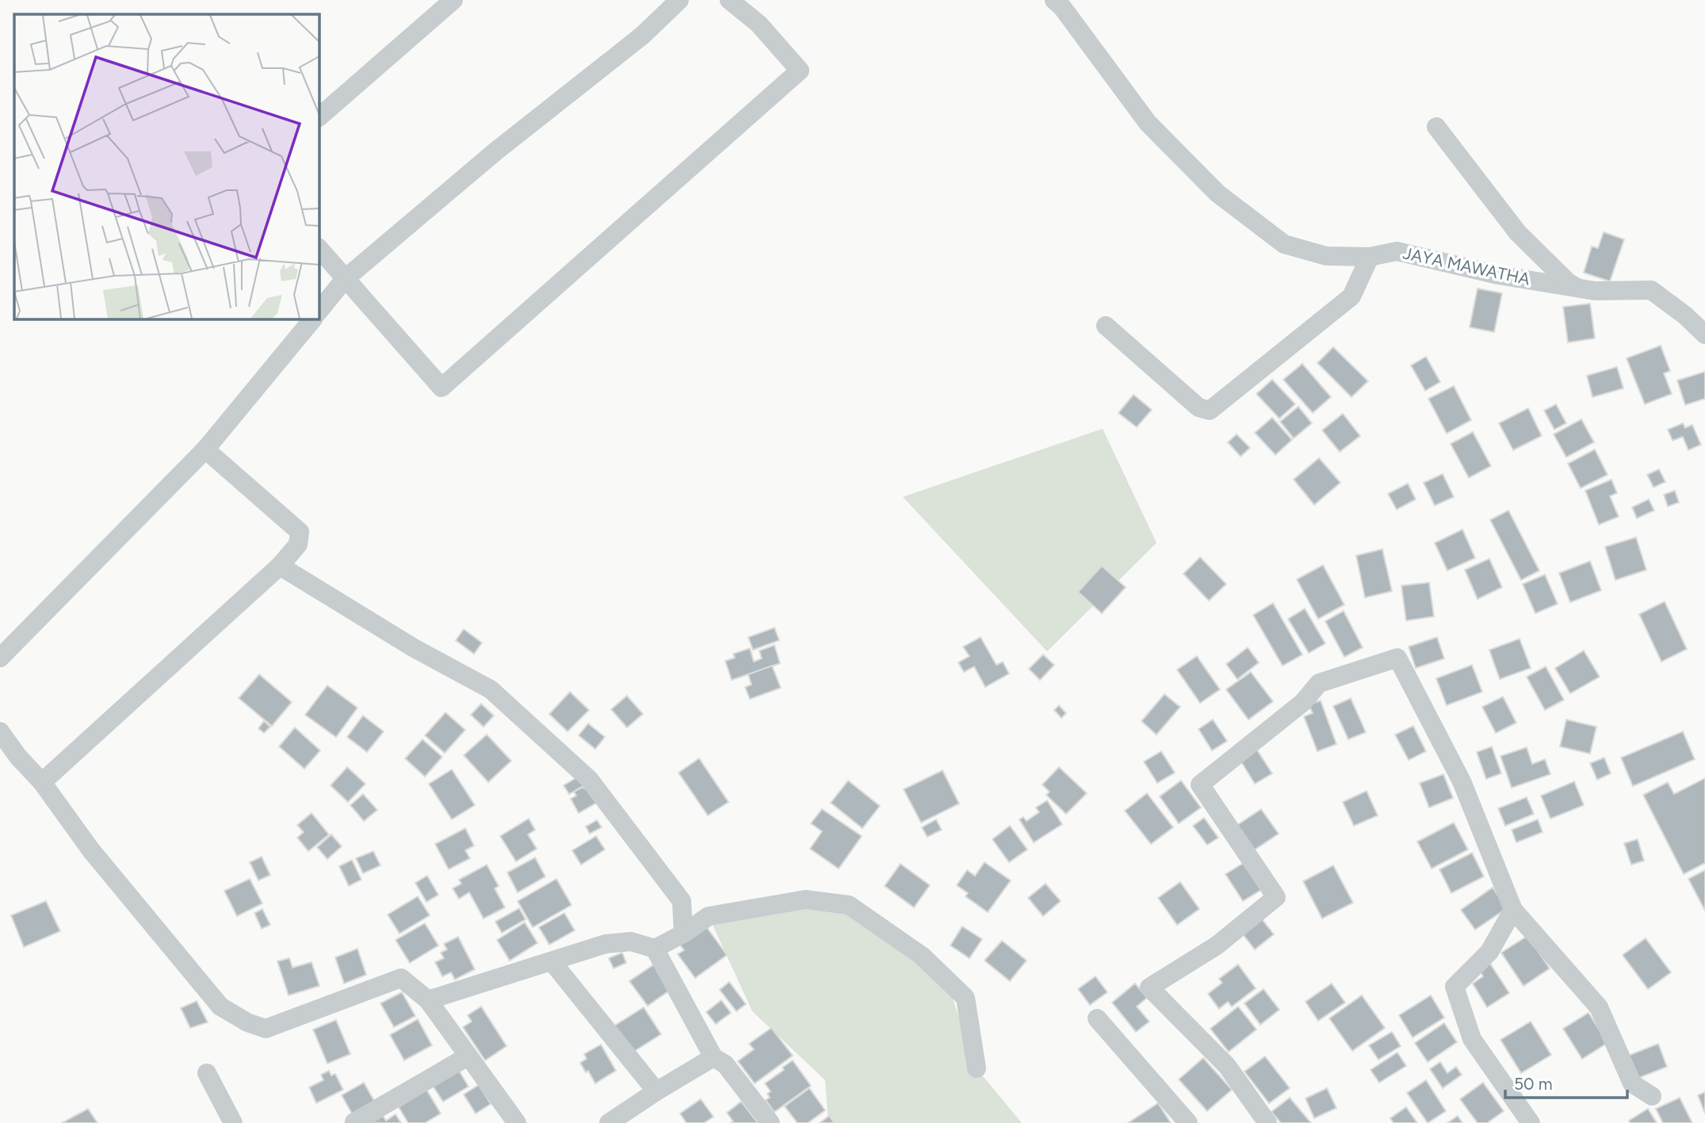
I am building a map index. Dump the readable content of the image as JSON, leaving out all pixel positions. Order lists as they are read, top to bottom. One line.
{"streets":{"street":["JAYA MAWATHA"]},"scale_bar":"50 m"}
